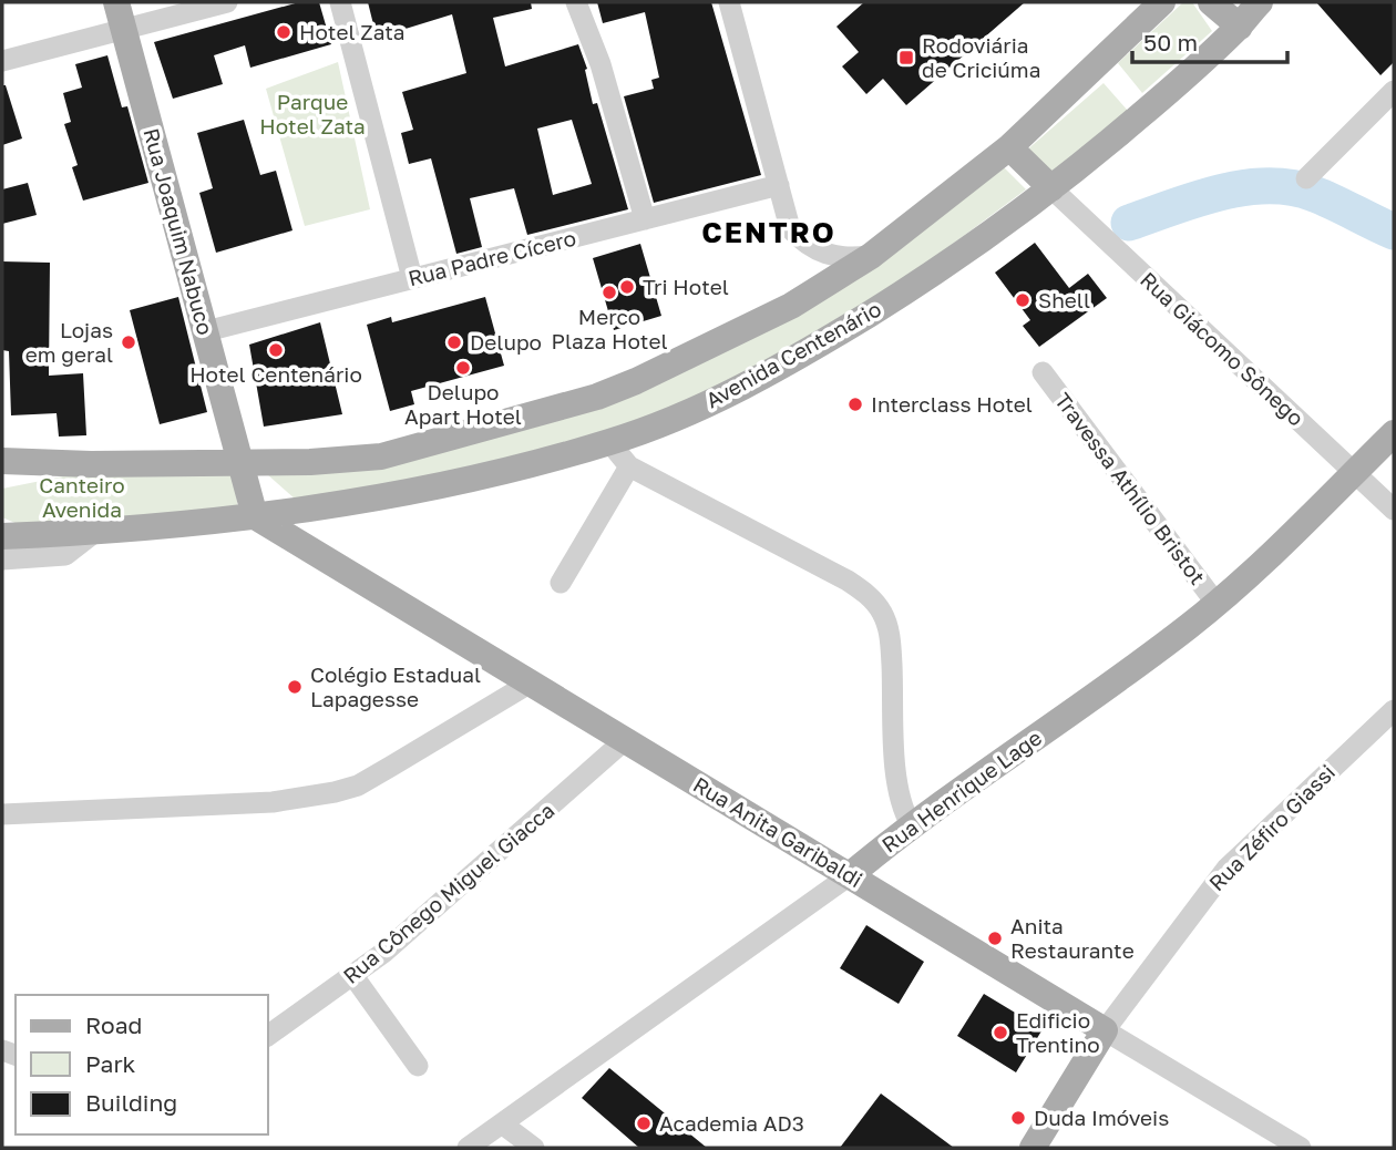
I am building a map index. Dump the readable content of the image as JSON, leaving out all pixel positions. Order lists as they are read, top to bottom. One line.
{"streets":{"main road":["Rua Joaquim Nabuco","Avenida Centenário","Rua Henrique Lage","Rua Anita Garibaldi"],"street":["Rua Padre Cícero","Rua Giácomo Sônego","Travessa Athílio Bristot","Rua Zéfiro Giassi","Rua Cônego Miguel Giacca"]},"crossings":[["Rua Joaquim Nabuco","Rua Padre Cícero"],["Rua Joaquim Nabuco","Avenida Centenário"],["Rua Joaquim Nabuco","Rua Anita Garibaldi"],["Rua Giácomo Sônego","Avenida Centenário"],["Rua Giácomo Sônego","Rua Henrique Lage"],["Avenida Centenário","Rua Anita Garibaldi"],["Travessa Athílio Bristot","Rua Henrique Lage"],["Rua Henrique Lage","Rua Anita Garibaldi"],["Rua Zéfiro Giassi","Rua Anita Garibaldi"],["Rua Anita Garibaldi","Rua Cônego Miguel Giacca"]],"districts":["CENTRO"],"parks":["Parque Hotel Zata","Canteiro Avenida"],"places":{"other":["Hotel Zata","Tri Hotel","Merco Plaza Hotel","Shell","Lojas em geral","Delupo","Hotel Centenário","Delupo Apart Hotel","Interclass Hotel","Colégio Estadual Lapagesse","Anita Restaurante","Edificio Trentino","Duda Imóveis","Academia AD3"],"transit":["Rodoviária de Criciúma"]},"legend":["Road","Park","Building"],"scale_bar":"50 m"}
